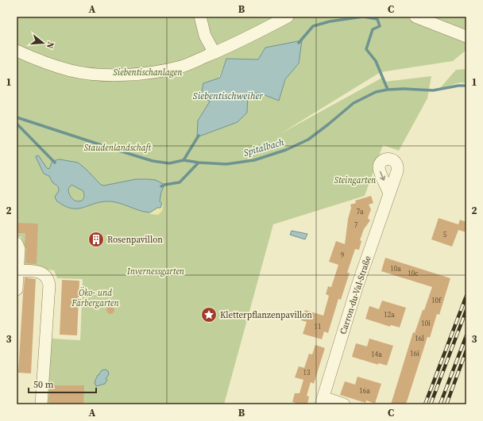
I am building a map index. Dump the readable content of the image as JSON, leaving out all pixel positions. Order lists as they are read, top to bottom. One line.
{"streets":{"street":["Carron-du-Val-Straße"]},"water":["Siebentischweiher","Spitalbach"],"parks":["Siebentischanlagen","Staudenlandschaft","Steingarten","Invernessgarten","Öko- und Färbergarten"],"places":{"building":["Rosenpavillon"],"place":["Kletterpflanzenpavillon"]},"house_numbers":["7a","7","5","9","10a","10c","10f","12a","10i","11","16l","16i","14a","13","16a"],"scale_bar":"50 m","north":"right","grid":{"columns":["A","B","C"],"rows":["1","2","3"]}}
